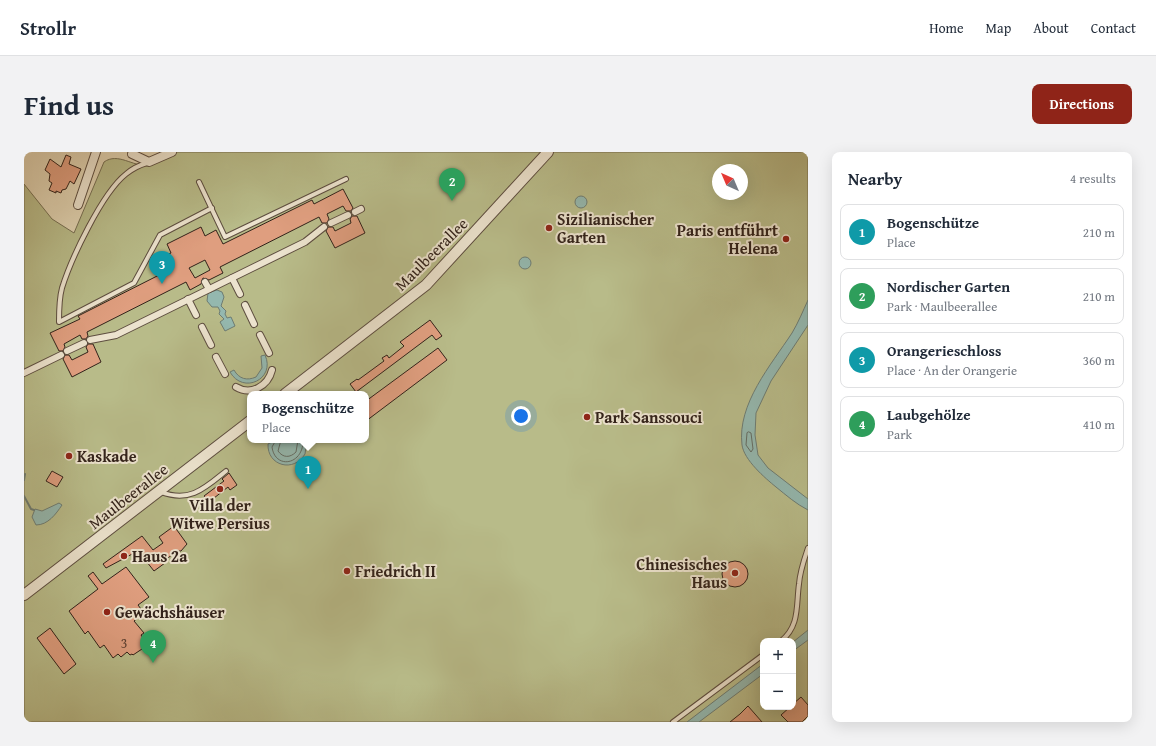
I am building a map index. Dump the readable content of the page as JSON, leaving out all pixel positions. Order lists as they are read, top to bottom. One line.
{"streets":{"street":["Maulbeerallee"]},"places":["Sizilianischer Garten","Paris entführt Helena","Park Sanssouci","Kaskade","Villa der Witwe Persius","Haus 2a","Friedrich II","Chinesisches Haus","Gewächshäuser"],"house_numbers":["3"],"north":"top left","page":{"header":"Strollr","nav":["Home","Map","About","Contact"],"title":"Find us","buttons":"Directions","heading":["Nearby","4 results"],"pins":["2","3","1","4"],"list":[{"mark":"1","name":"Bogenschütze","note":"Place","value":"210 m"},{"mark":"2","name":"Nordischer Garten","note":"Park · Maulbeerallee","value":"210 m"},{"mark":"3","name":"Orangerieschloss","note":"Place · An der Orangerie","value":"360 m"},{"mark":"4","name":"Laubgehölze","note":"Park","value":"410 m"}],"popup":["Bogenschütze","Place"],"map_buttons":["+","−"]}}
